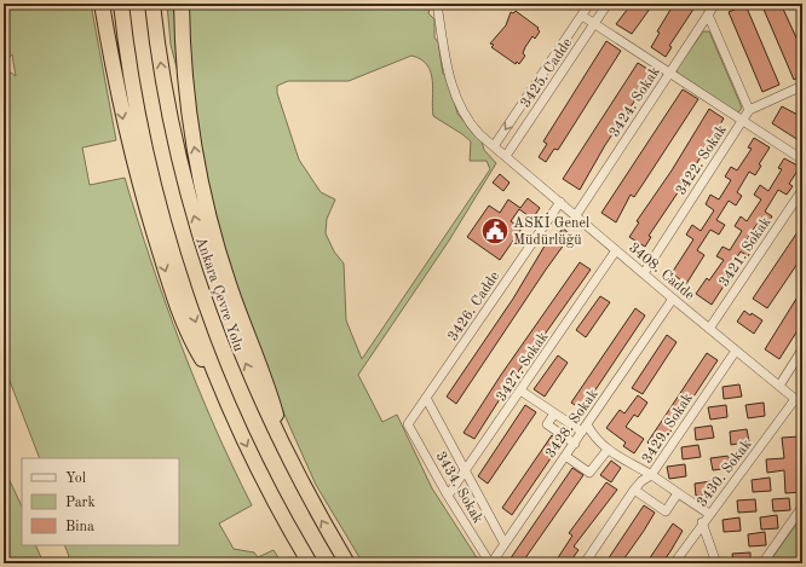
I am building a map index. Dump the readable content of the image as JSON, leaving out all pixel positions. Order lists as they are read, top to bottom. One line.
{"streets":{"highway":["Ankara Çevre Yolu"],"street":["3425. Cadde","3424. Sokak","3422. Sokak","3421. Sokak","3408. Cadde","3426. Cadde","3427. Sokak","3428. Sokak","3429. Sokak","3430. Sokak","3434. Sokak"]},"crossings":[["3425. Cadde","3408. Cadde"],["3424. Sokak","3408. Cadde"],["3422. Sokak","3408. Cadde"],["3421. Sokak","3408. Cadde"],["3408. Cadde","3426. Cadde"],["3408. Cadde","3427. Sokak"],["3408. Cadde","3428. Sokak"],["3408. Cadde","3429. Sokak"],["3408. Cadde","3430. Sokak"],["3426. Cadde","3434. Sokak"],["3427. Sokak","3434. Sokak"],["3428. Sokak","3434. Sokak"]],"places":{"public building":["ASKİ Genel Müdürlüğü"]},"legend":["Yol","Park","Bina"]}
